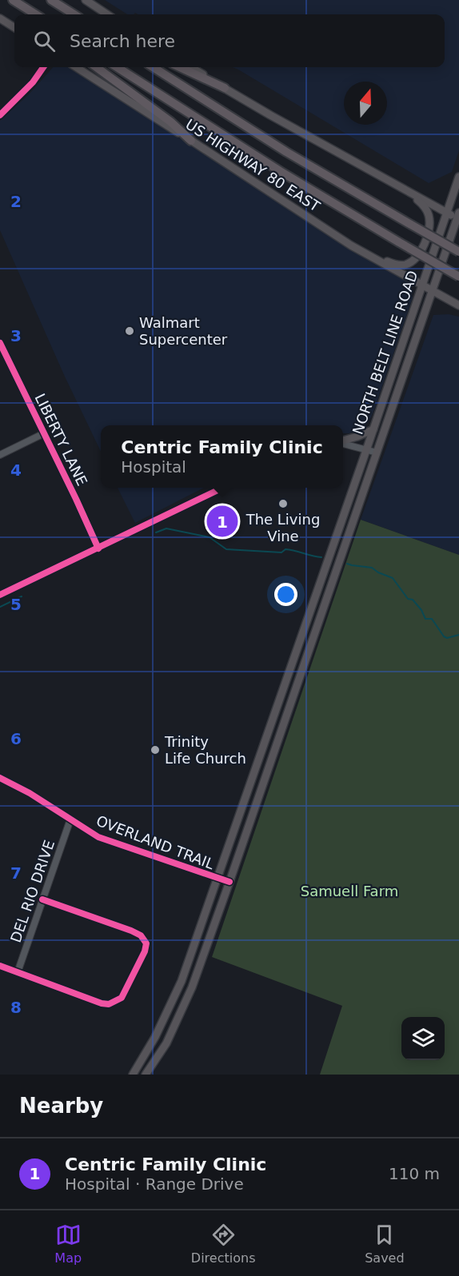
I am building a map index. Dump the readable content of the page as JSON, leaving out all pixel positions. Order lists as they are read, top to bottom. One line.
{"streets":{"main road":["US HIGHWAY 80 EAST","NORTH BELT LINE ROAD"],"street":["LIBERTY LANE","OVERLAND TRAIL","DEL RIO DRIVE"]},"crossings":[["US HIGHWAY 80 EAST","NORTH BELT LINE ROAD"],["NORTH BELT LINE ROAD","OVERLAND TRAIL"],["OVERLAND TRAIL","DEL RIO DRIVE"]],"parks":["Samuell Farm"],"places":["Walmart Supercenter","The Living Vine","Trinity Life Church"],"north":"top","page":{"search":"Search here","popup":["Centric Family Clinic","Hospital"],"pins":"1","heading":"Nearby","list":[{"mark":"1","name":"Centric Family Clinic","note":"Hospital · Range Drive","value":"110 m"}],"nav":["Map","Directions","Saved"]},"grid":{"rows":["2","3","4","5","6","7","8"]}}
